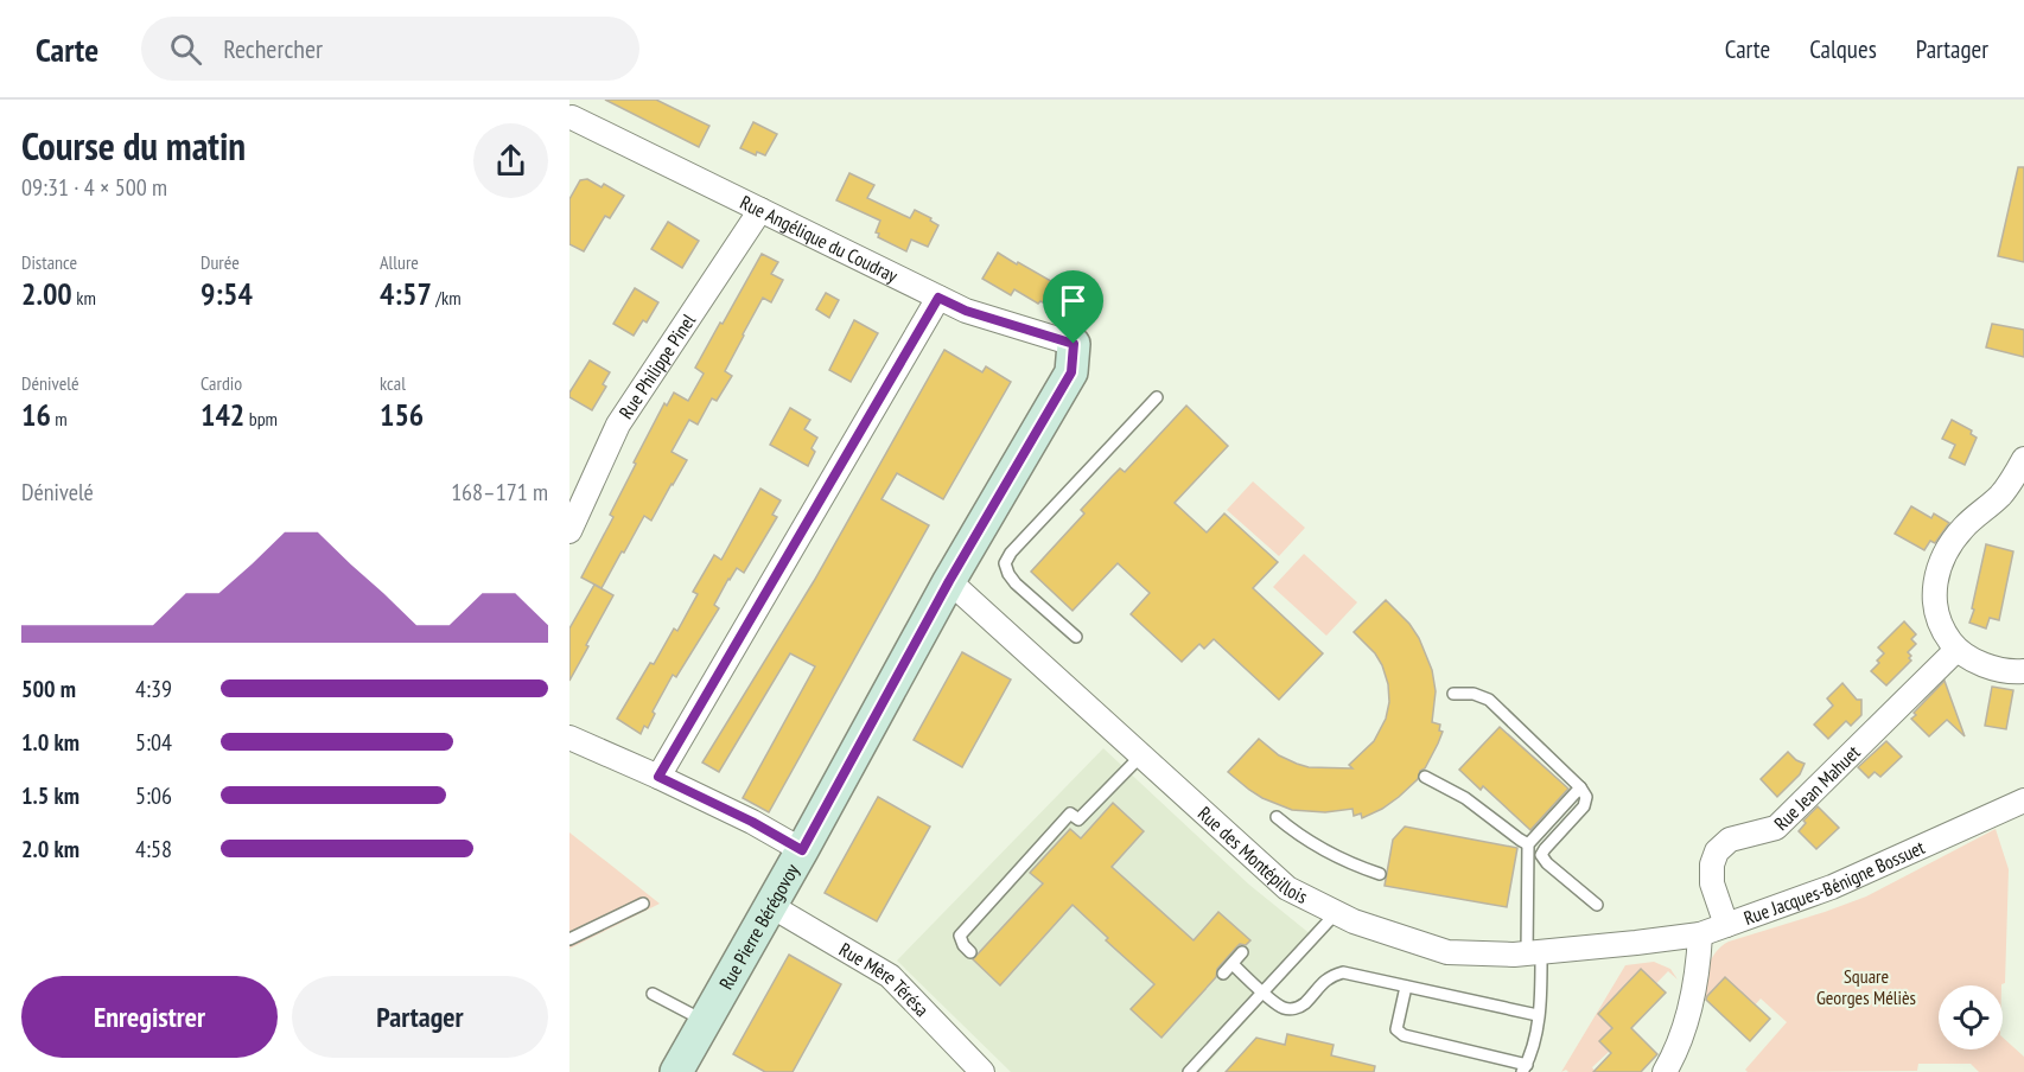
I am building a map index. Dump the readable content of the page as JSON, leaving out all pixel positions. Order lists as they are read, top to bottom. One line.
{"streets":{"street":["Rue Angélique du Coudray","Rue Philippe Pinel","Rue Jean Mahuet","Rue des Montépillois","Rue Jacques-Bénigne Bossuet","Rue Pierre Bérégovoy","Rue Mère Térésa"]},"crossings":[["Rue Angélique du Coudray","Rue Philippe Pinel"],["Rue Angélique du Coudray","Rue Pierre Bérégovoy"],["Rue Jean Mahuet","Rue Jacques-Bénigne Bossuet"],["Rue des Montépillois","Rue Jacques-Bénigne Bossuet"],["Rue des Montépillois","Rue Pierre Bérégovoy"],["Rue Pierre Bérégovoy","Rue Mère Térésa"]],"parks":["Square Georges Méliès"],"page":{"header":"Carte","search":"Rechercher","nav":["Carte","Calques","Partager"],"heading":["Course du matin","09:31 · 4 × 500 m"],"stats":[["Distance","2.00 km"],["Durée","9:54"],["Allure","4:57 /km"],["Dénivelé","16 m"],["Cardio","142 bpm"],["kcal","156"]],"chart":["Dénivelé","168–171 m"],"list":[{"name":"500 m","note":"4:39"},{"name":"1.0 km","note":"5:04"},{"name":"1.5 km","note":"5:06"},{"name":"2.0 km","note":"4:58"}],"buttons":["Enregistrer","Partager"]}}
